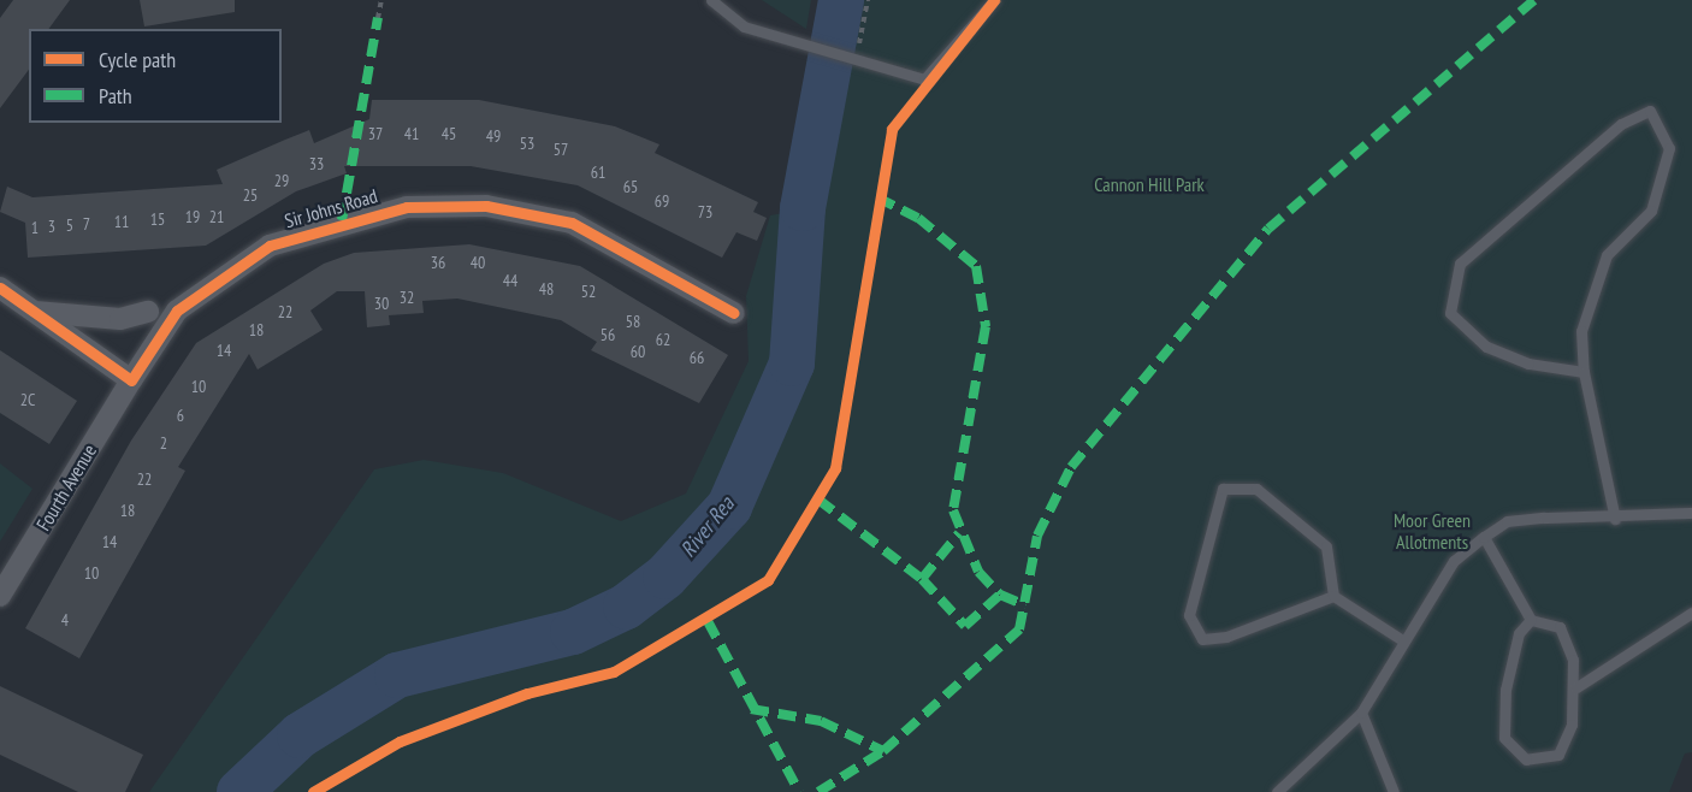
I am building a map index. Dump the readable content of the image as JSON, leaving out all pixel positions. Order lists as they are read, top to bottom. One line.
{"streets":{"street":["Sir Johns Road","Fourth Avenue"]},"crossings":[["Sir Johns Road","Fourth Avenue"]],"water":["River Rea"],"parks":["Cannon Hill Park","Moor Green Allotments"],"house_numbers":["37","41","45","49","53","57","33","61","29","65","25","69","73","19","21","15","11","7","5","3","1","36","40","44","48","52","32","30","22","58","18","56","62","14","60","66","10","2C","6","2","22","18","14","10","4"],"legend":["Cycle path","Path"]}
